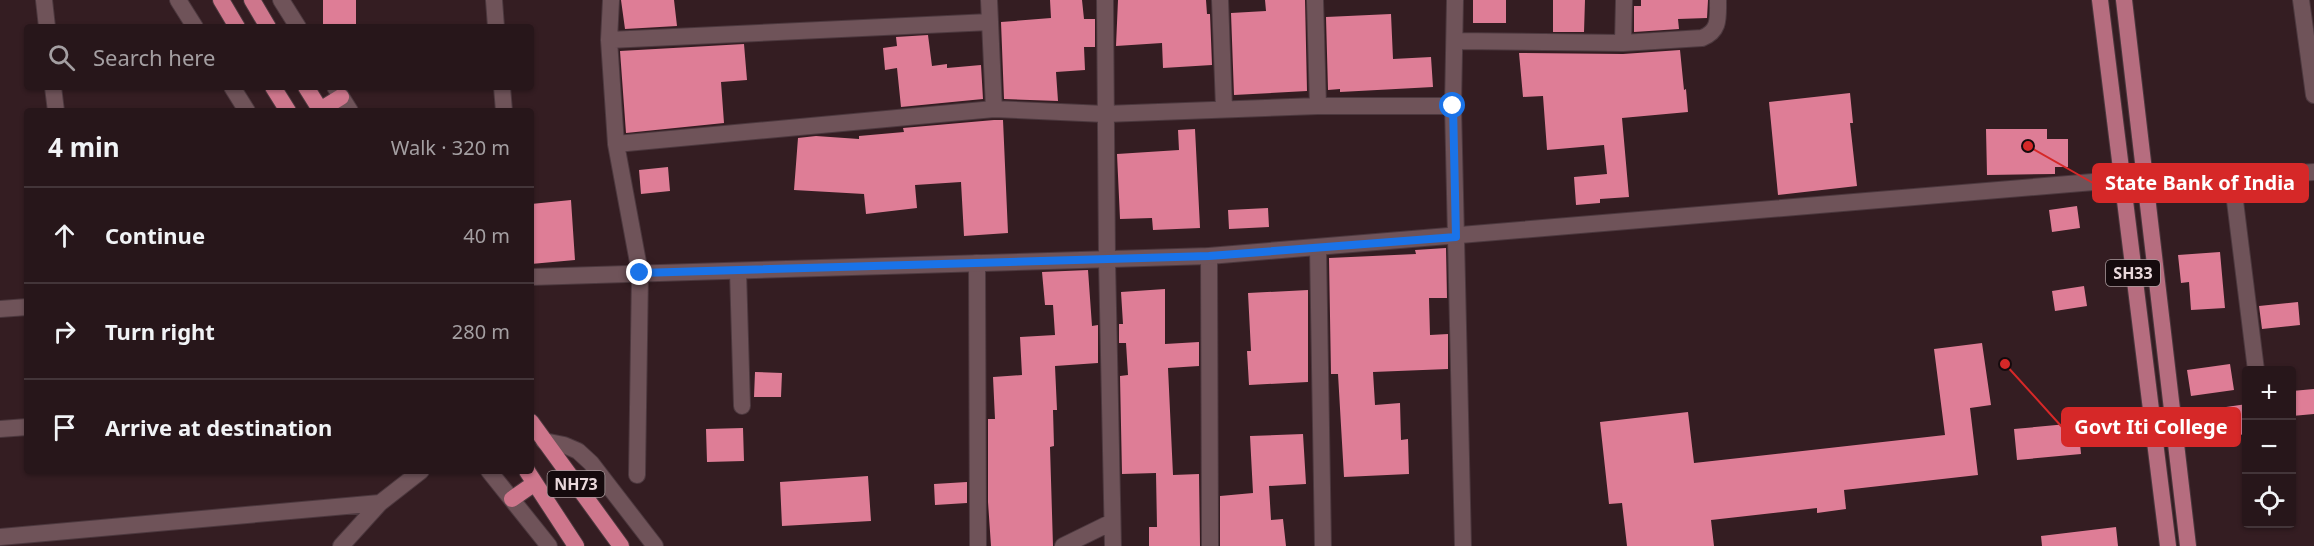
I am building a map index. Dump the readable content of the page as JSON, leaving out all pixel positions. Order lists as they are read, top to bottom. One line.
{"streets":{"highway":["NH73"],"main road":["SH33"]},"places":["State Bank of India","Govt Iti College"],"page":{"search":"Search here","heading":["4 min","Walk · 320 m"],"list":[["Continue","40 m"],["Turn right","280 m"],"Arrive at destination"],"map_buttons":["+","−"]}}
